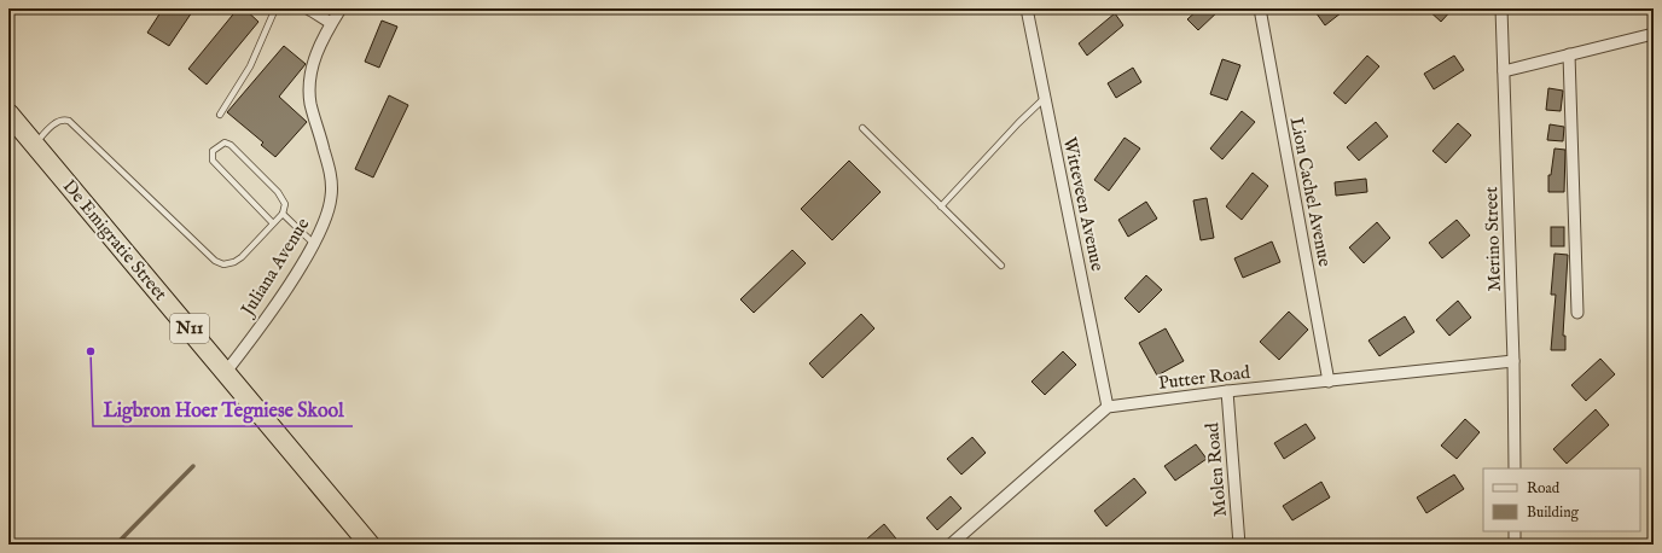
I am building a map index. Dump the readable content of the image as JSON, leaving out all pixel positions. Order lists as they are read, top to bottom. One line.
{"streets":{"highway":["De Emigratie Street","N11"],"street":["Lion Cachel Avenue","Witteveen Avenue","Merino Street","Juliana Avenue","Putter Road","Molen Road"]},"crossings":[["Lion Cachel Avenue","Putter Road"],["Witteveen Avenue","Putter Road"],["Merino Street","Putter Road"],["De Emigratie Street","Juliana Avenue"],["Putter Road","Molen Road"]],"places":["Ligbron Hoer Tegniese Skool"],"legend":["Road","Building"]}
